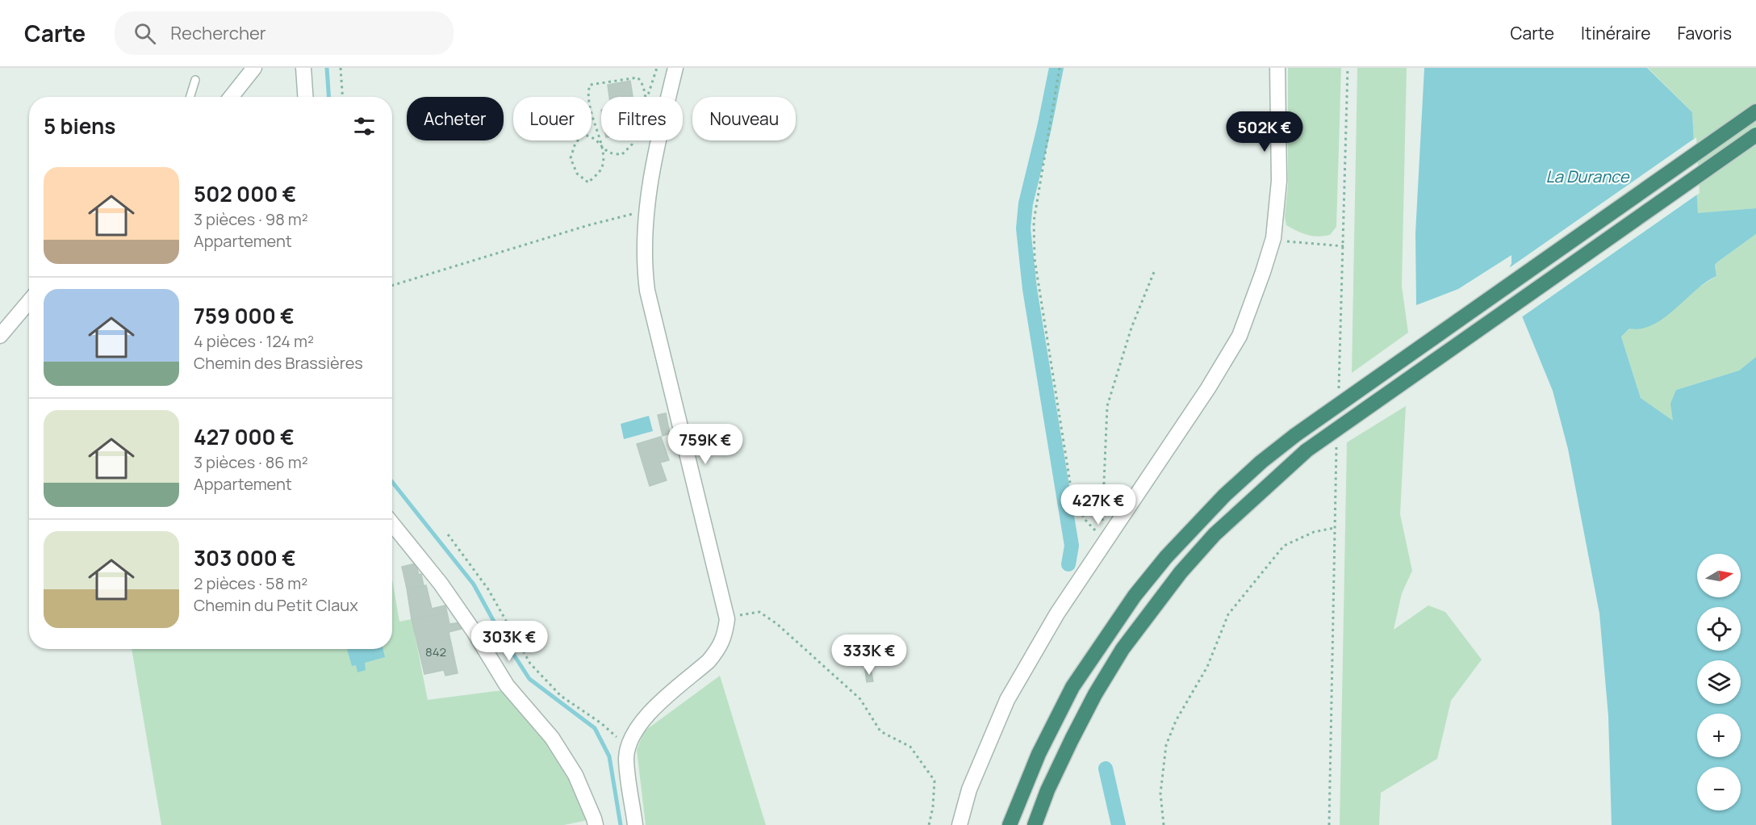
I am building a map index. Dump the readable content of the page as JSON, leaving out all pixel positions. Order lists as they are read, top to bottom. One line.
{"water":["La Durance"],"house_numbers":["842"],"north":"right","page":{"header":"Carte","search":"Rechercher","nav":["Carte","Itinéraire","Favoris"],"chip":["Acheter","Louer","Filtres","Nouveau"],"heading":"5 biens","price":["502K €","759K €","427K €","303K €","333K €"],"list":[{"name":"502 000 €","note":"3 pièces · 98 m² · Appartement"},{"name":"759 000 €","note":"4 pièces · 124 m² · Chemin des Brassières"},{"name":"427 000 €","note":"3 pièces · 86 m² · Appartement"},{"name":"303 000 €","note":"2 pièces · 58 m² · Chemin du Petit Claux"}],"map_buttons":["+","−"]}}
